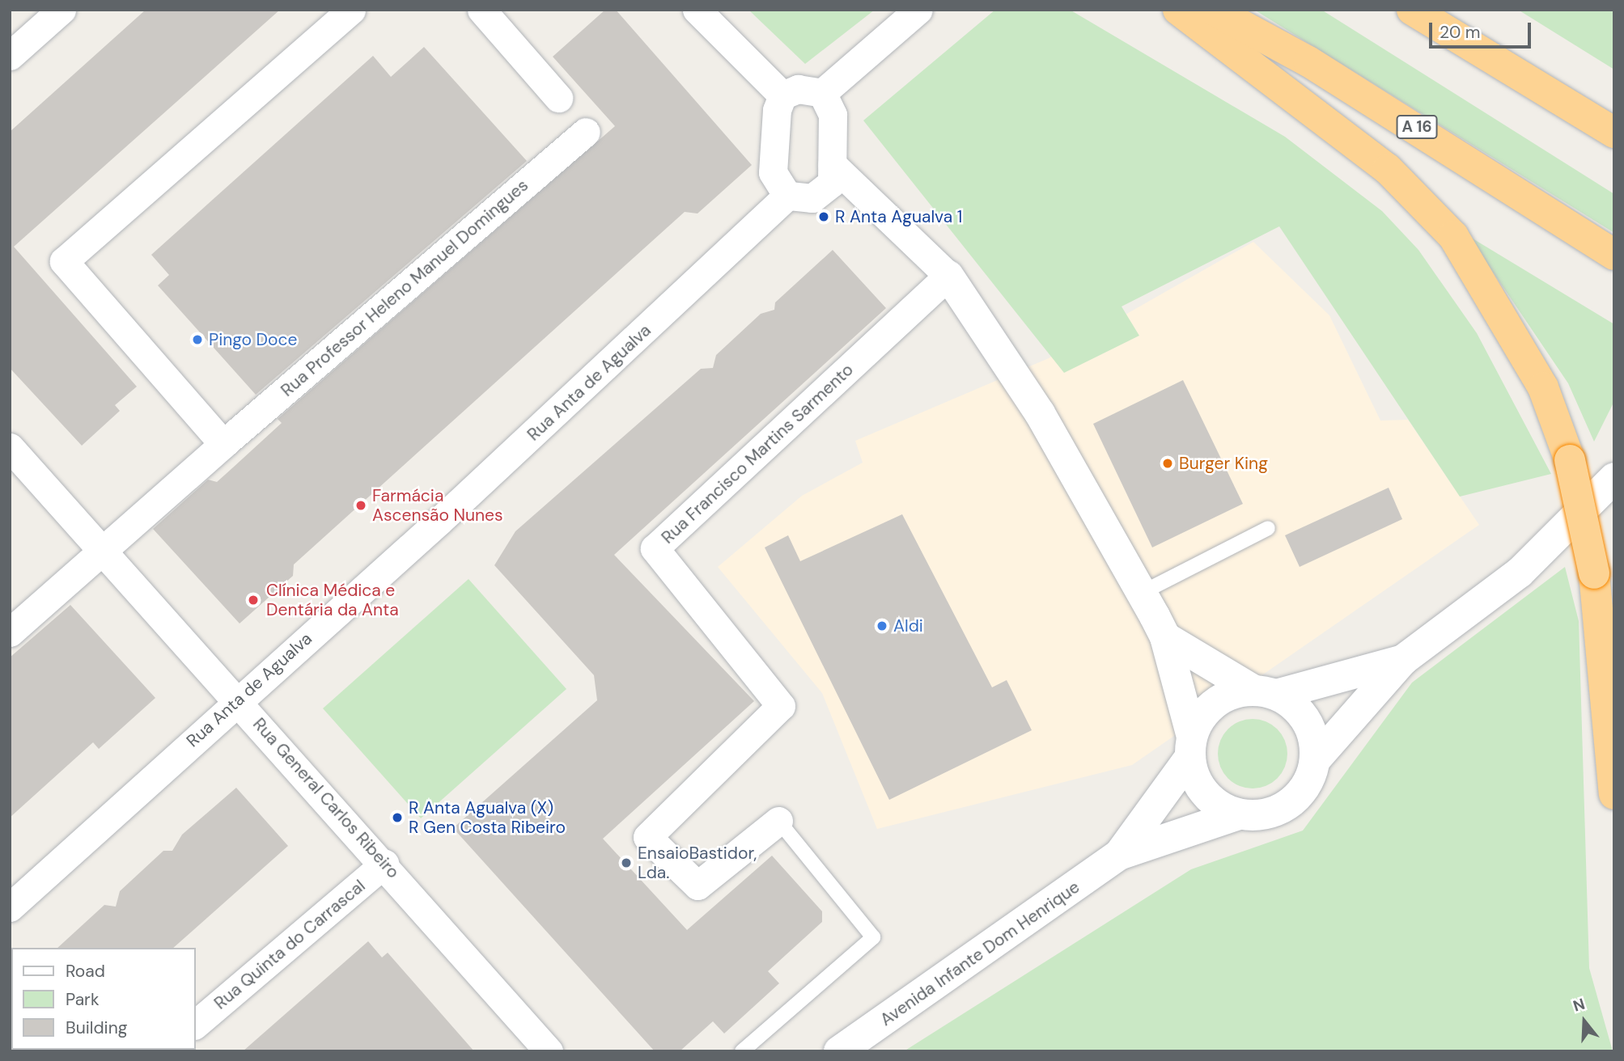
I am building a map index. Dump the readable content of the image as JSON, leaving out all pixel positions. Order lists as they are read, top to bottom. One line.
{"streets":{"highway":["A 16"],"street":["Rua Professor Heleno Manuel Domingues","Rua Anta de Agualva","Rua Francisco Martins Sarmento","Rua General Carlos Ribeiro","Rua Quinta do Carrascal","Avenida Infante Dom Henrique"]},"crossings":[["Rua Professor Heleno Manuel Domingues","Rua General Carlos Ribeiro"],["Rua Anta de Agualva","Rua General Carlos Ribeiro"],["Rua General Carlos Ribeiro","Rua Quinta do Carrascal"]],"places":["R Anta Agualva 1","Pingo Doce","Burger King","Farmácia Ascensão Nunes","Clínica Médica e Dentária da Anta","Aldi","R Anta Agualva (X) R Gen Costa Ribeiro","EnsaioBastidor, Lda."],"legend":["Road","Park","Building"],"scale_bar":"20 m","north":"top"}
